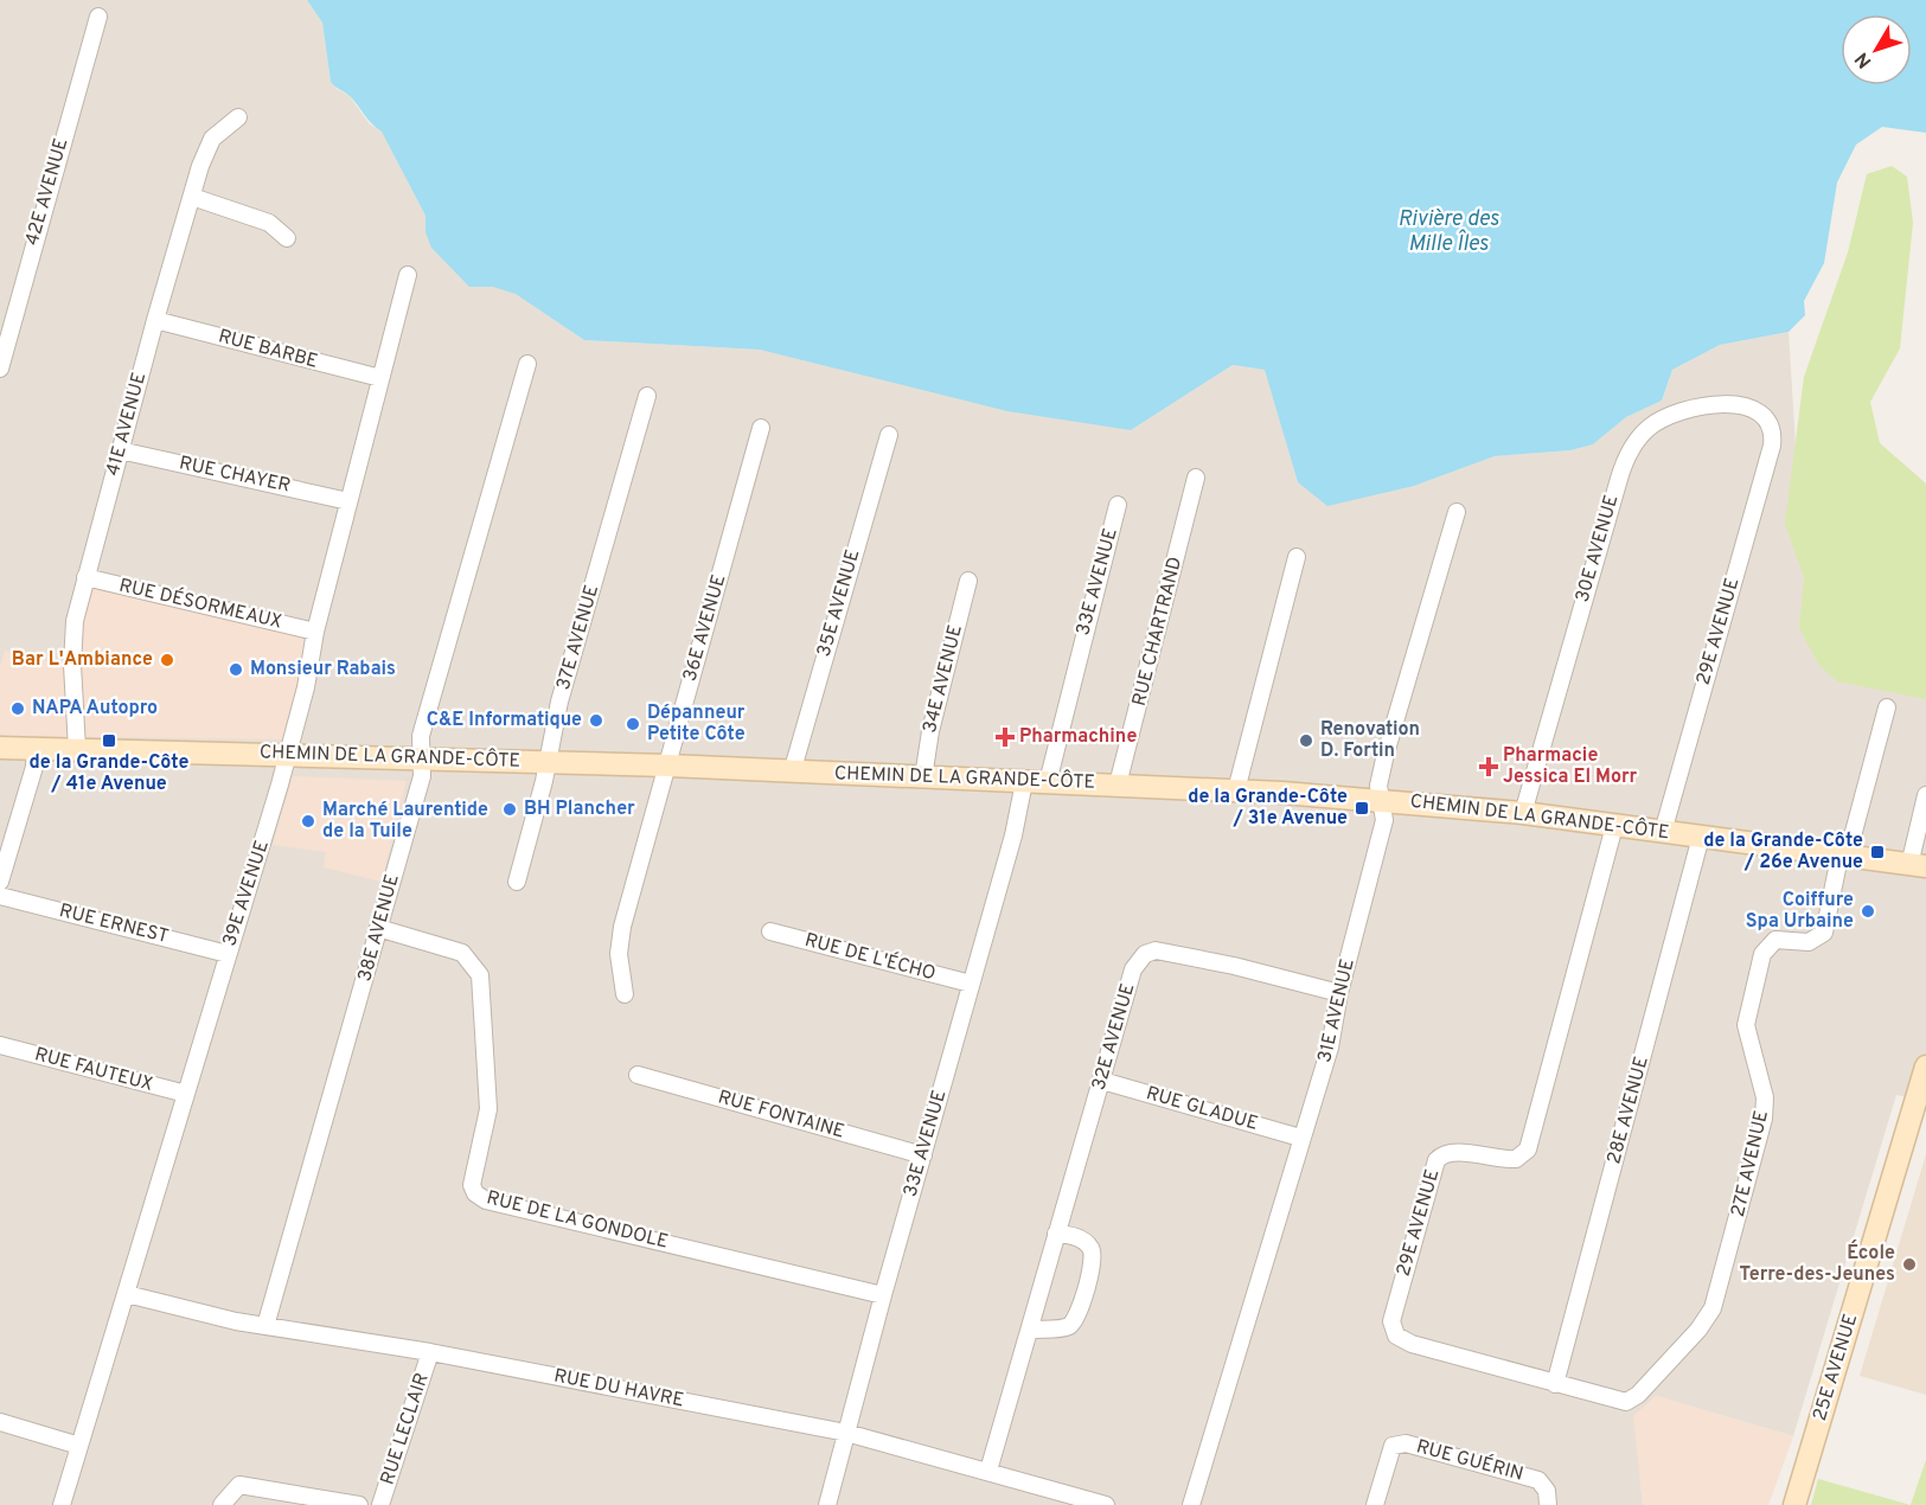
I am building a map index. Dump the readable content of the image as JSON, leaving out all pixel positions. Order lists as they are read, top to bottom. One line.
{"streets":{"main road":["CHEMIN DE LA GRANDE-CÔTE","25E AVENUE"],"street":["42E AVENUE","RUE BARBE","41E AVENUE","RUE CHAYER","30E AVENUE","33E AVENUE","35E AVENUE","RUE DÉSORMEAUX","36E AVENUE","RUE CHARTRAND","29E AVENUE","37E AVENUE","34E AVENUE","39E AVENUE","RUE ERNEST","38E AVENUE","RUE DE L'ÉCHO","31E AVENUE","32E AVENUE","RUE FAUTEUX","RUE GLADUE","28E AVENUE","RUE FONTAINE","27E AVENUE","RUE DE LA GONDOLE","RUE DU HAVRE","RUE LECLAIR","RUE GUÉRIN"]},"crossings":[["RUE BARBE","41E AVENUE"],["RUE BARBE","39E AVENUE"],["41E AVENUE","RUE CHAYER"],["41E AVENUE","RUE DÉSORMEAUX"],["41E AVENUE","CHEMIN DE LA GRANDE-CÔTE"],["RUE CHAYER","39E AVENUE"],["30E AVENUE","29E AVENUE"],["30E AVENUE","CHEMIN DE LA GRANDE-CÔTE"],["33E AVENUE","CHEMIN DE LA GRANDE-CÔTE"],["33E AVENUE","RUE DE L'ÉCHO"],["33E AVENUE","RUE FONTAINE"],["33E AVENUE","RUE DE LA GONDOLE"],["33E AVENUE","RUE DU HAVRE"],["35E AVENUE","CHEMIN DE LA GRANDE-CÔTE"],["RUE DÉSORMEAUX","39E AVENUE"],["36E AVENUE","CHEMIN DE LA GRANDE-CÔTE"],["RUE CHARTRAND","CHEMIN DE LA GRANDE-CÔTE"],["29E AVENUE","CHEMIN DE LA GRANDE-CÔTE"],["29E AVENUE","28E AVENUE"],["29E AVENUE","27E AVENUE"],["37E AVENUE","CHEMIN DE LA GRANDE-CÔTE"],["34E AVENUE","CHEMIN DE LA GRANDE-CÔTE"],["CHEMIN DE LA GRANDE-CÔTE","39E AVENUE"],["CHEMIN DE LA GRANDE-CÔTE","38E AVENUE"],["CHEMIN DE LA GRANDE-CÔTE","31E AVENUE"],["CHEMIN DE LA GRANDE-CÔTE","28E AVENUE"],["CHEMIN DE LA GRANDE-CÔTE","27E AVENUE"],["39E AVENUE","RUE ERNEST"],["39E AVENUE","RUE FAUTEUX"],["39E AVENUE","RUE DU HAVRE"],["38E AVENUE","RUE DE LA GONDOLE"],["38E AVENUE","RUE DU HAVRE"],["31E AVENUE","32E AVENUE"],["31E AVENUE","RUE GLADUE"],["32E AVENUE","RUE GLADUE"],["32E AVENUE","RUE DU HAVRE"],["28E AVENUE","27E AVENUE"],["RUE DU HAVRE","RUE LECLAIR"]],"water":["Rivière des Mille Îles"],"places":{"other":["Bar L'Ambiance","Monsieur Rabais","NAPA Autopro","C&E Informatique","Dépanneur Petite Côte","Renovation D. Fortin","BH Plancher","Marché Laurentide de la Tuile","Coiffure Spa Urbaine","École Terre-des-Jeunes"],"health":["Pharmachine","Pharmacie Jessica El Morr"],"transit":["de la Grande-Côte / 41e Avenue","de la Grande-Côte / 31e Avenue","de la Grande-Côte / 26e Avenue"]},"north":"bottom left"}
